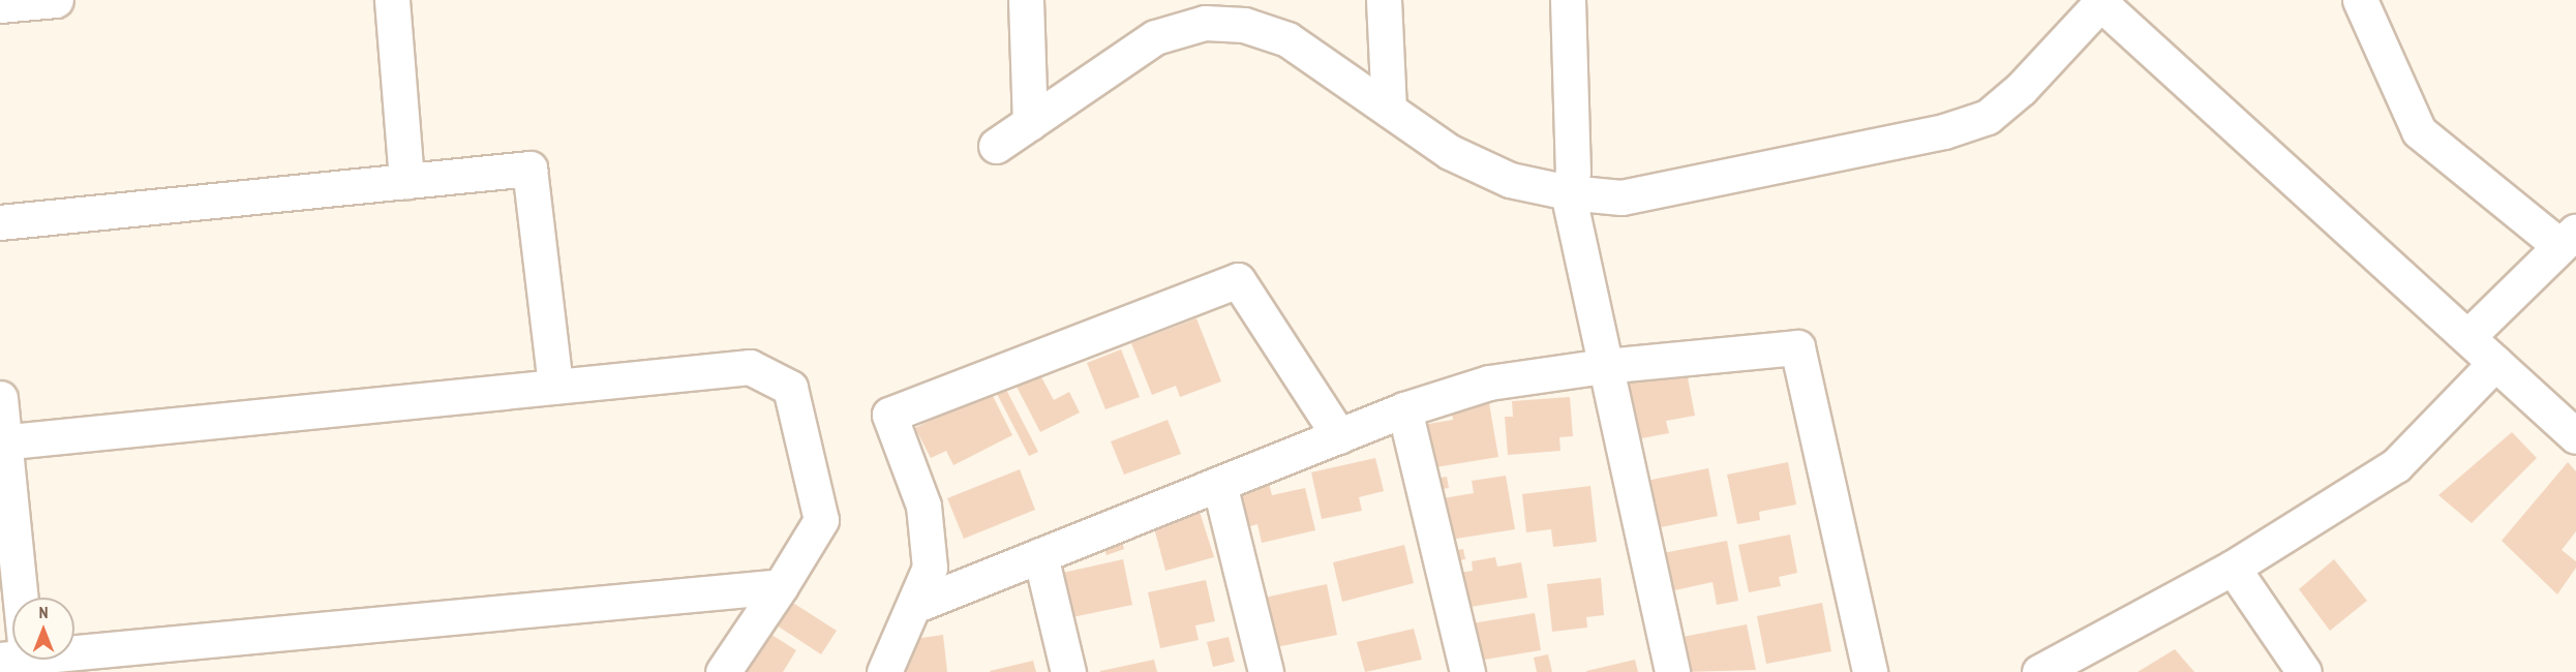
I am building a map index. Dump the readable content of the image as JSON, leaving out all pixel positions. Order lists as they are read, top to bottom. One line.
{"north":"top"}
